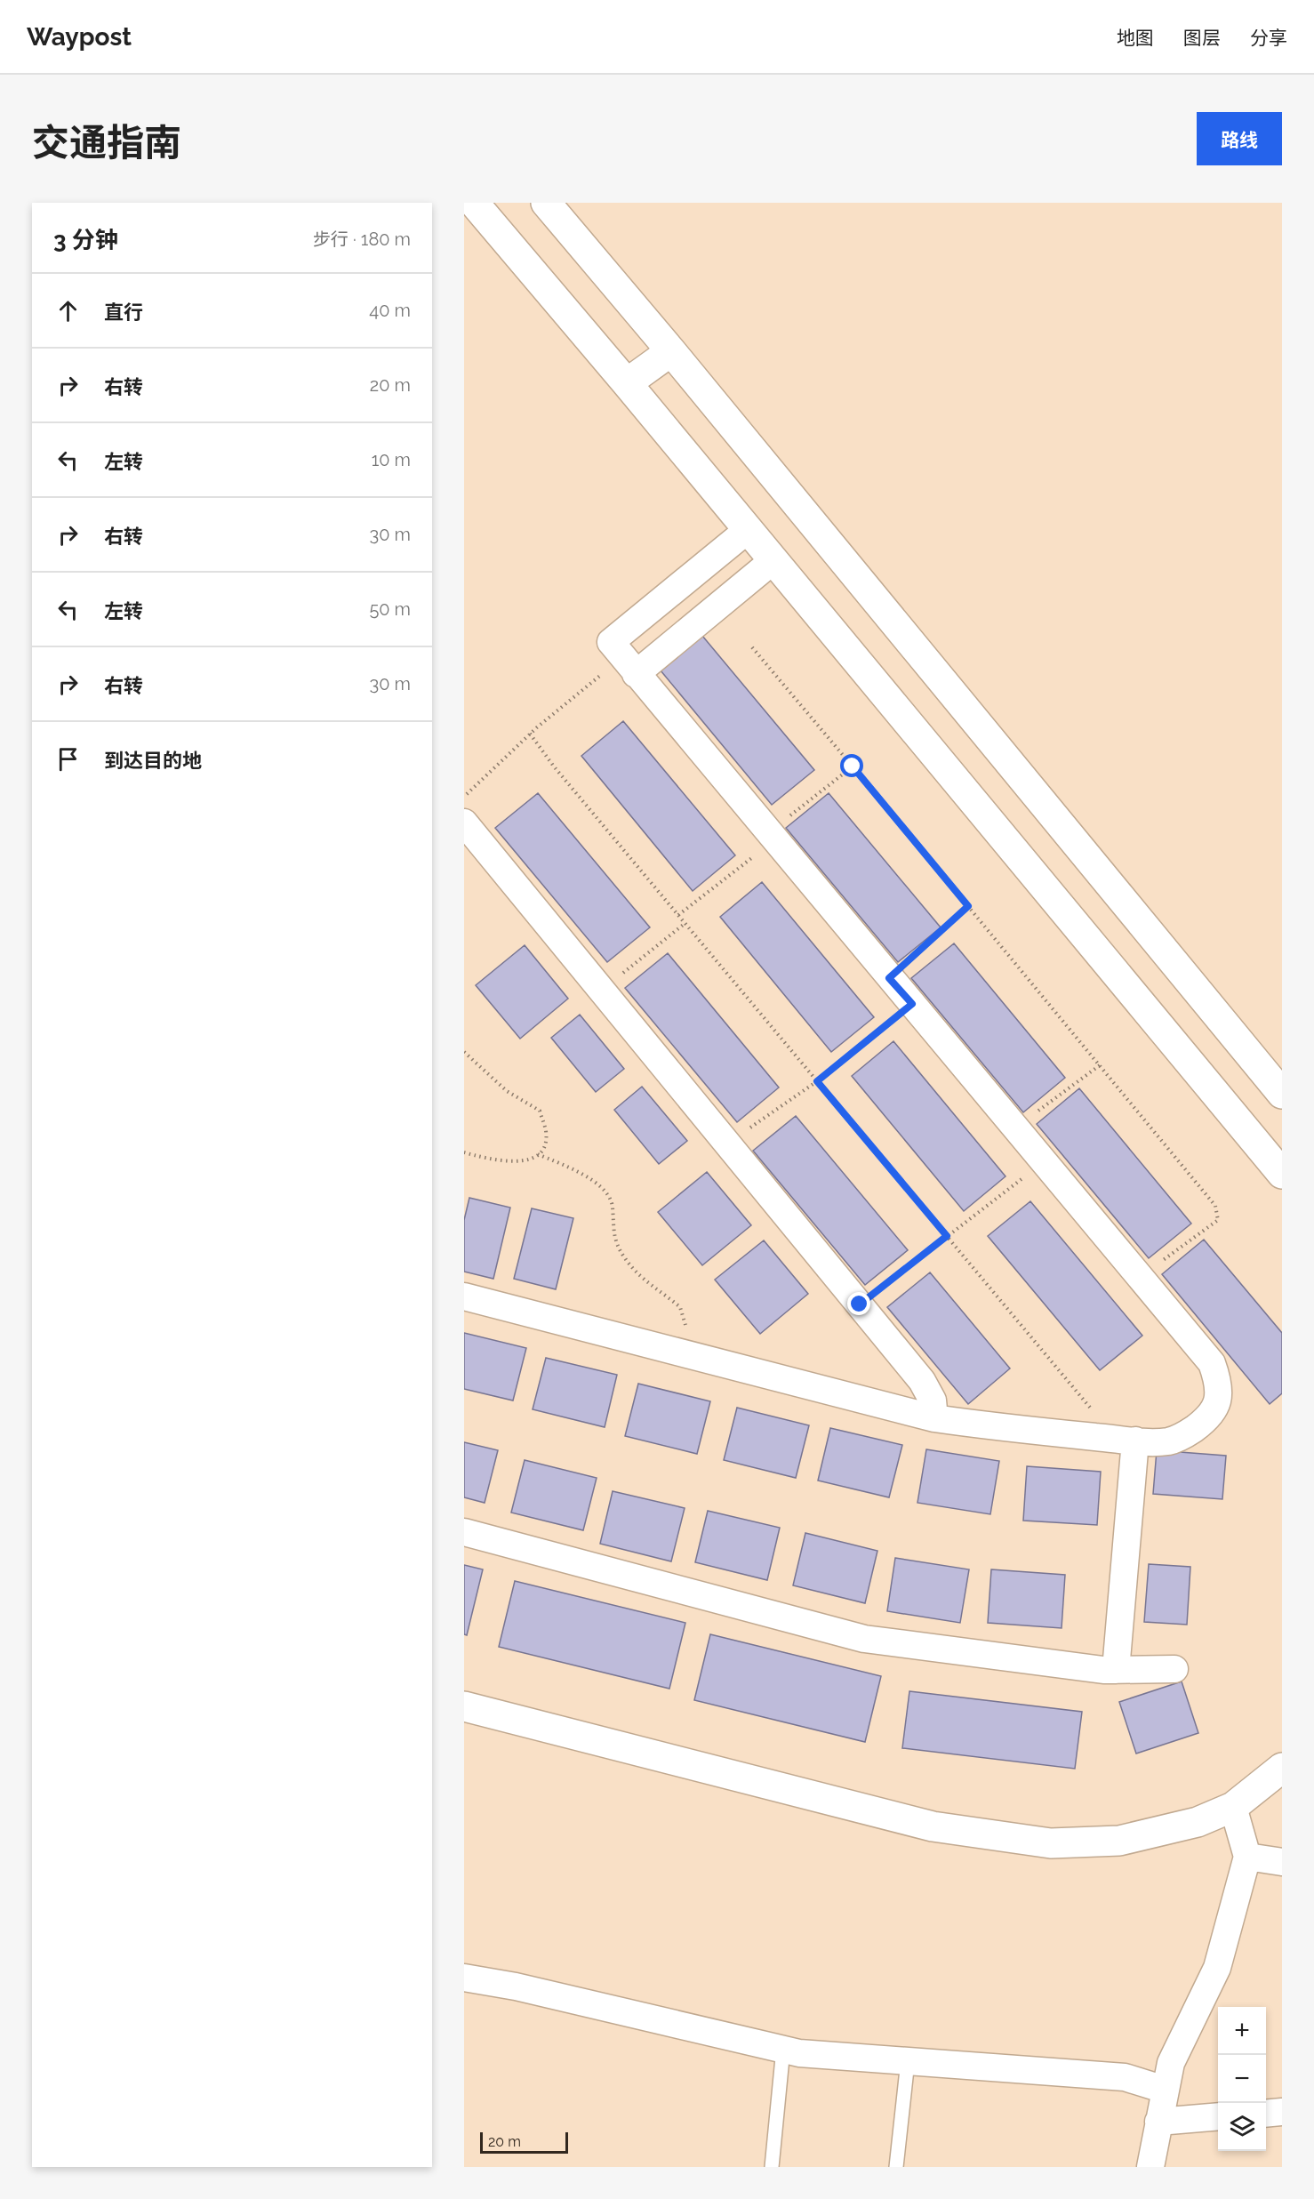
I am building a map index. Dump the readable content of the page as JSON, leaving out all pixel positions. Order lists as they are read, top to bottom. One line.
{"scale_bar":"20 m","page":{"header":"Waypost","nav":["地图","图层","分享"],"title":"交通指南","buttons":"路线","heading":["3 分钟","步行 · 180 m"],"list":[["直行","40 m"],["右转","20 m"],["左转","10 m"],["右转","30 m"],["左转","50 m"],["右转","30 m"],"到达目的地"],"map_buttons":["+","−"],"scale":"20 m"}}
